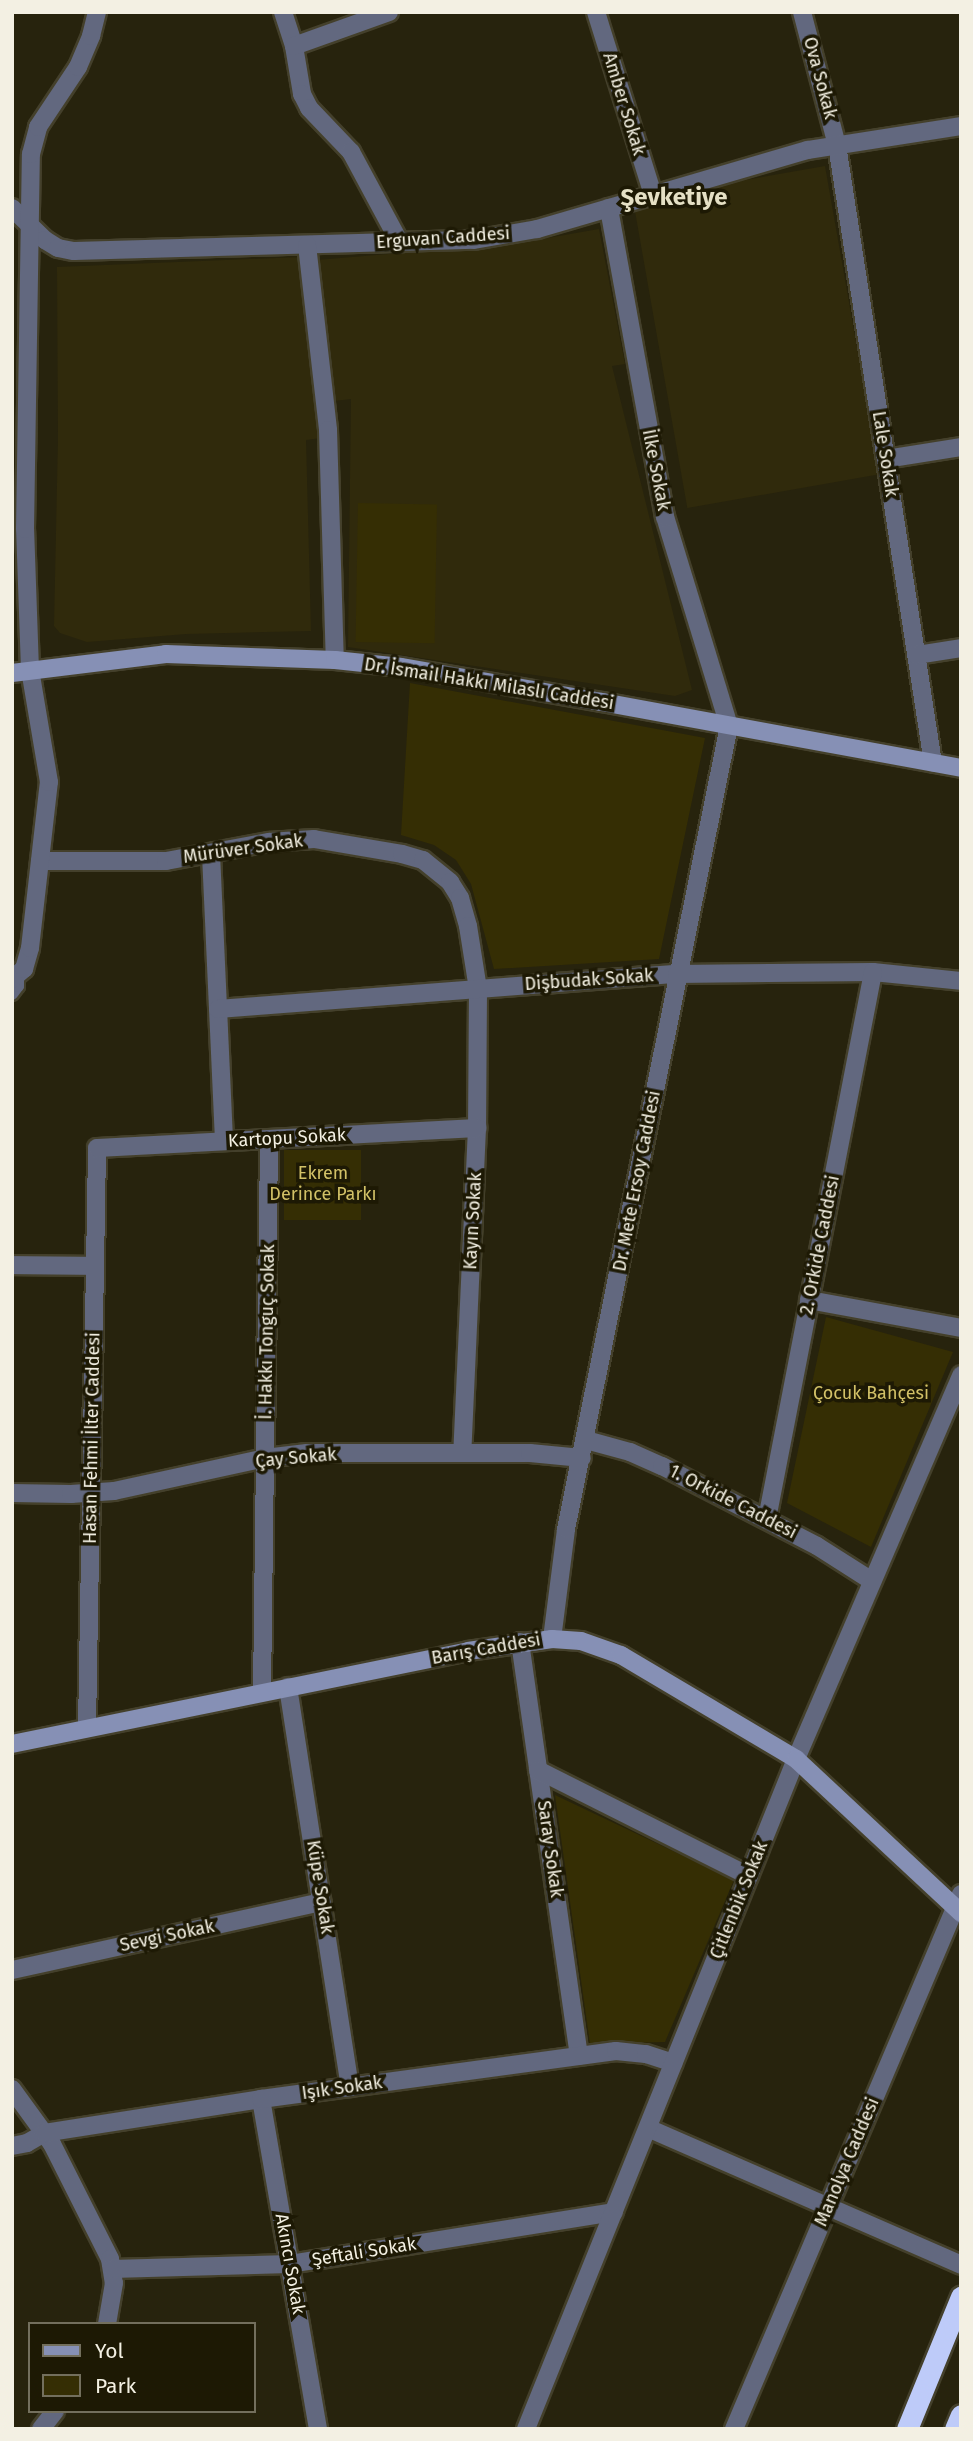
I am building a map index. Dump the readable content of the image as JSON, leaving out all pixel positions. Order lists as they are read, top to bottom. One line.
{"streets":{"street":["Ova Sokak","Amber Sokak","Erguvan Caddesi","Lale Sokak","İlke Sokak","Dr. İsmail Hakkı Milaslı Caddesi","Mürüver Sokak","Dişbudak Sokak","Kartopu Sokak","Dr. Mete Ersoy Caddesi","Kayın Sokak","2. Orkide Caddesi","İ. Hakkı Tonguç Sokak","Hasan Fehmi İlter Caddesi","Çay Sokak","1. Orkide Caddesi","Barış Caddesi","Saray Sokak","Küpe Sokak","Çitlenbik Sokak","Sevgi Sokak","Işık Sokak","Manolya Caddesi","Şeftali Sokak","Akıncı Sokak"]},"crossings":[["Ova Sokak","Erguvan Caddesi"],["Ova Sokak","Lale Sokak"],["Amber Sokak","Erguvan Caddesi"],["Erguvan Caddesi","Lale Sokak"],["Erguvan Caddesi","İlke Sokak"],["Lale Sokak","Dr. İsmail Hakkı Milaslı Caddesi"],["İlke Sokak","Dr. İsmail Hakkı Milaslı Caddesi"],["İlke Sokak","Dr. Mete Ersoy Caddesi"],["Dr. İsmail Hakkı Milaslı Caddesi","Dr. Mete Ersoy Caddesi"],["Mürüver Sokak","Dişbudak Sokak"],["Mürüver Sokak","Kayın Sokak"],["Dişbudak Sokak","Dr. Mete Ersoy Caddesi"],["Dişbudak Sokak","Kayın Sokak"],["Dişbudak Sokak","2. Orkide Caddesi"],["Kartopu Sokak","Kayın Sokak"],["Kartopu Sokak","İ. Hakkı Tonguç Sokak"],["Kartopu Sokak","Hasan Fehmi İlter Caddesi"],["Dr. Mete Ersoy Caddesi","Çay Sokak"],["Dr. Mete Ersoy Caddesi","1. Orkide Caddesi"],["Dr. Mete Ersoy Caddesi","Barış Caddesi"],["Kayın Sokak","Çay Sokak"],["2. Orkide Caddesi","1. Orkide Caddesi"],["İ. Hakkı Tonguç Sokak","Çay Sokak"],["İ. Hakkı Tonguç Sokak","Barış Caddesi"],["Hasan Fehmi İlter Caddesi","Çay Sokak"],["Hasan Fehmi İlter Caddesi","Barış Caddesi"],["1. Orkide Caddesi","Çitlenbik Sokak"],["Barış Caddesi","Saray Sokak"],["Barış Caddesi","Küpe Sokak"],["Barış Caddesi","Çitlenbik Sokak"],["Barış Caddesi","Manolya Caddesi"],["Saray Sokak","Işık Sokak"],["Küpe Sokak","Sevgi Sokak"],["Küpe Sokak","Işık Sokak"],["Çitlenbik Sokak","Işık Sokak"],["Çitlenbik Sokak","Şeftali Sokak"],["Işık Sokak","Akıncı Sokak"],["Şeftali Sokak","Akıncı Sokak"]],"districts":["Şevketiye"],"parks":["Ekrem Derince Parkı","Çocuk Bahçesi"],"legend":["Yol","Park"]}
